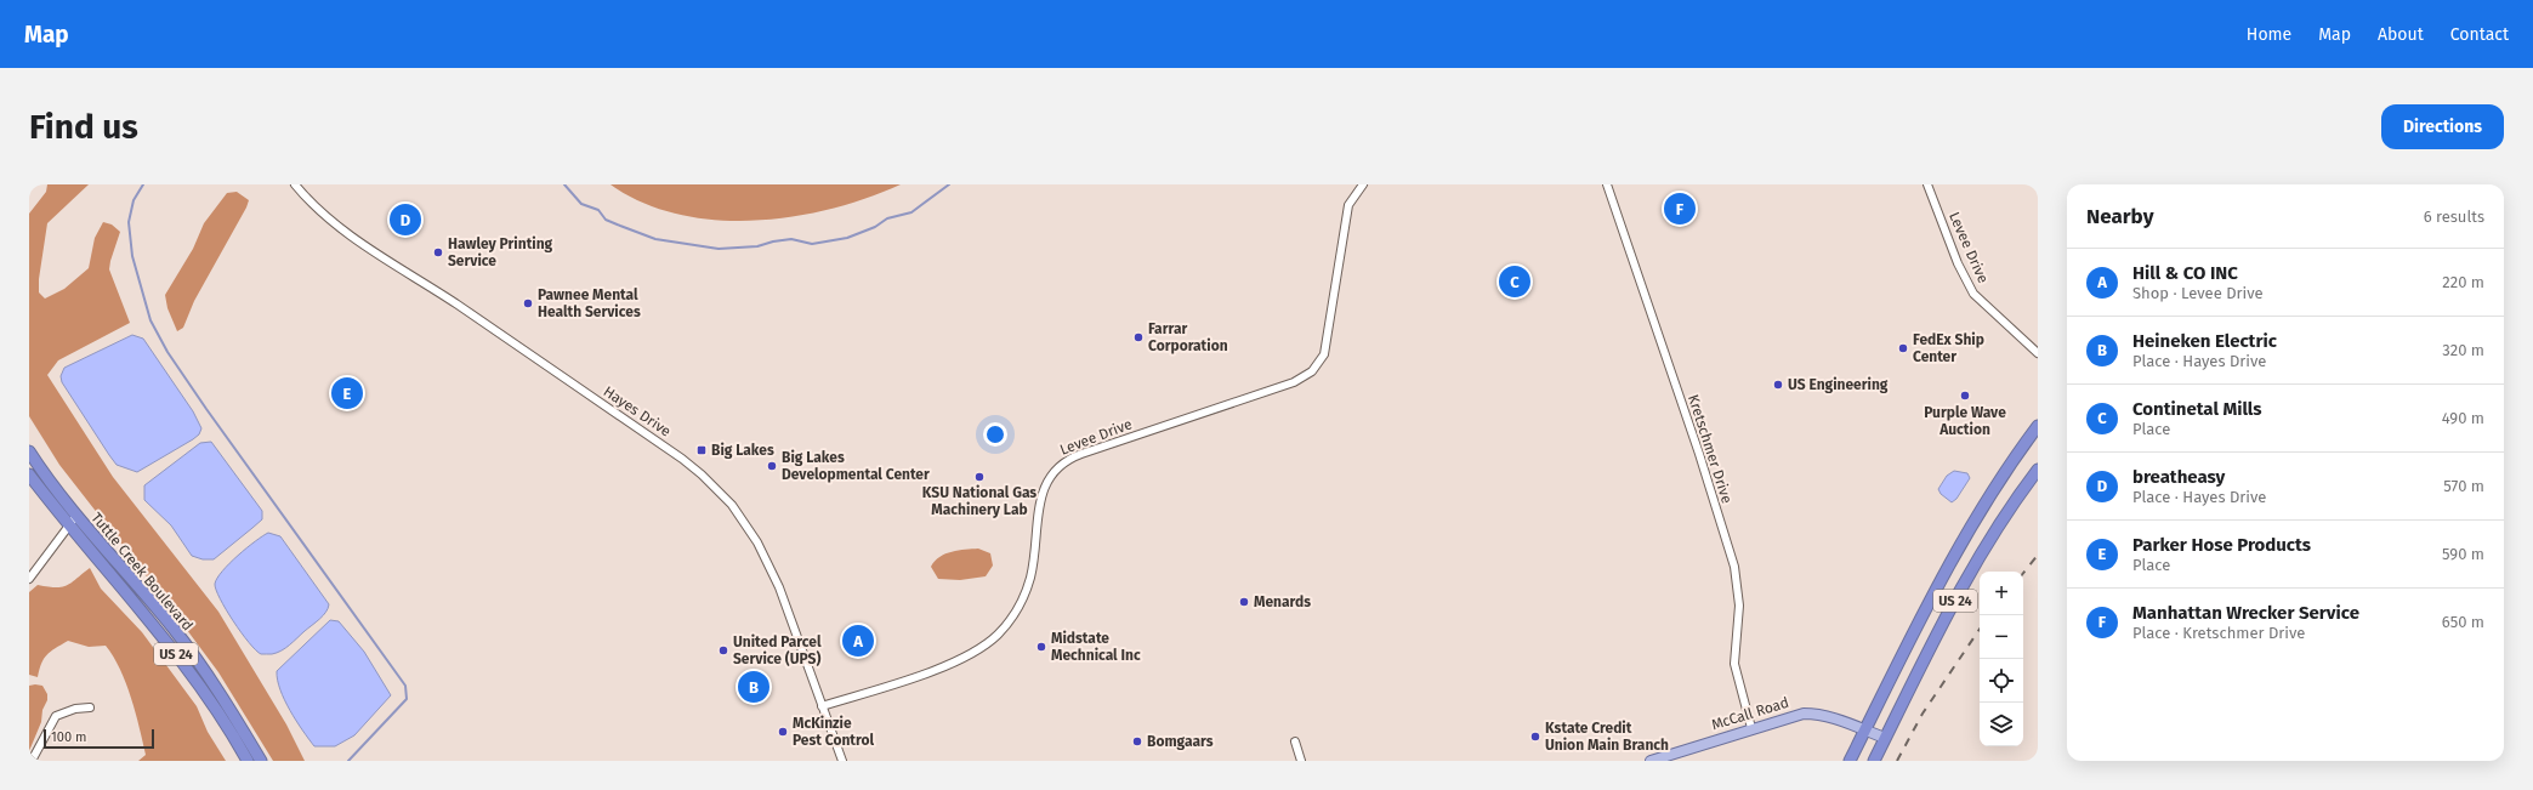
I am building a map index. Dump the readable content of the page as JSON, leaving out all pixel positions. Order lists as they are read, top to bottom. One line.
{"streets":{"highway":["Tuttle Creek Boulevard","US 24"],"main road":["McCall Road"],"street":["Levee Drive","Hayes Drive","Kretschmer Drive"]},"crossings":[["Levee Drive","Hayes Drive"],["Kretschmer Drive","McCall Road"],["US 24","McCall Road"]],"places":{"other":["Hawley Printing Service","Pawnee Mental Health Services","Farrar Corporation","FedEx Ship Center","US Engineering","Purple Wave Auction","Big Lakes Developmental Center","KSU National Gas Machinery Lab","Menards","Midstate Mechnical Inc","United Parcel Service (UPS)","McKinzie Pest Control","Kstate Credit Union Main Branch","Bomgaars"],"transit":["Big Lakes"]},"scale_bar":"100 m","page":{"header":"Map","nav":["Home","Map","About","Contact"],"buttons":"Directions","title":"Find us","heading":["Nearby","6 results"],"pins":["F","D","C","E","A","B"],"list":[{"mark":"A","name":"Hill & CO INC","note":"Shop · Levee Drive","value":"220 m"},{"mark":"B","name":"Heineken Electric","note":"Place · Hayes Drive","value":"320 m"},{"mark":"C","name":"Continetal Mills","note":"Place","value":"490 m"},{"mark":"D","name":"breatheasy","note":"Place · Hayes Drive","value":"570 m"},{"mark":"E","name":"Parker Hose Products","note":"Place","value":"590 m"},{"mark":"F","name":"Manhattan Wrecker Service","note":"Place · Kretschmer Drive","value":"650 m"}],"map_buttons":["+","−"],"scale":"100 m"}}
